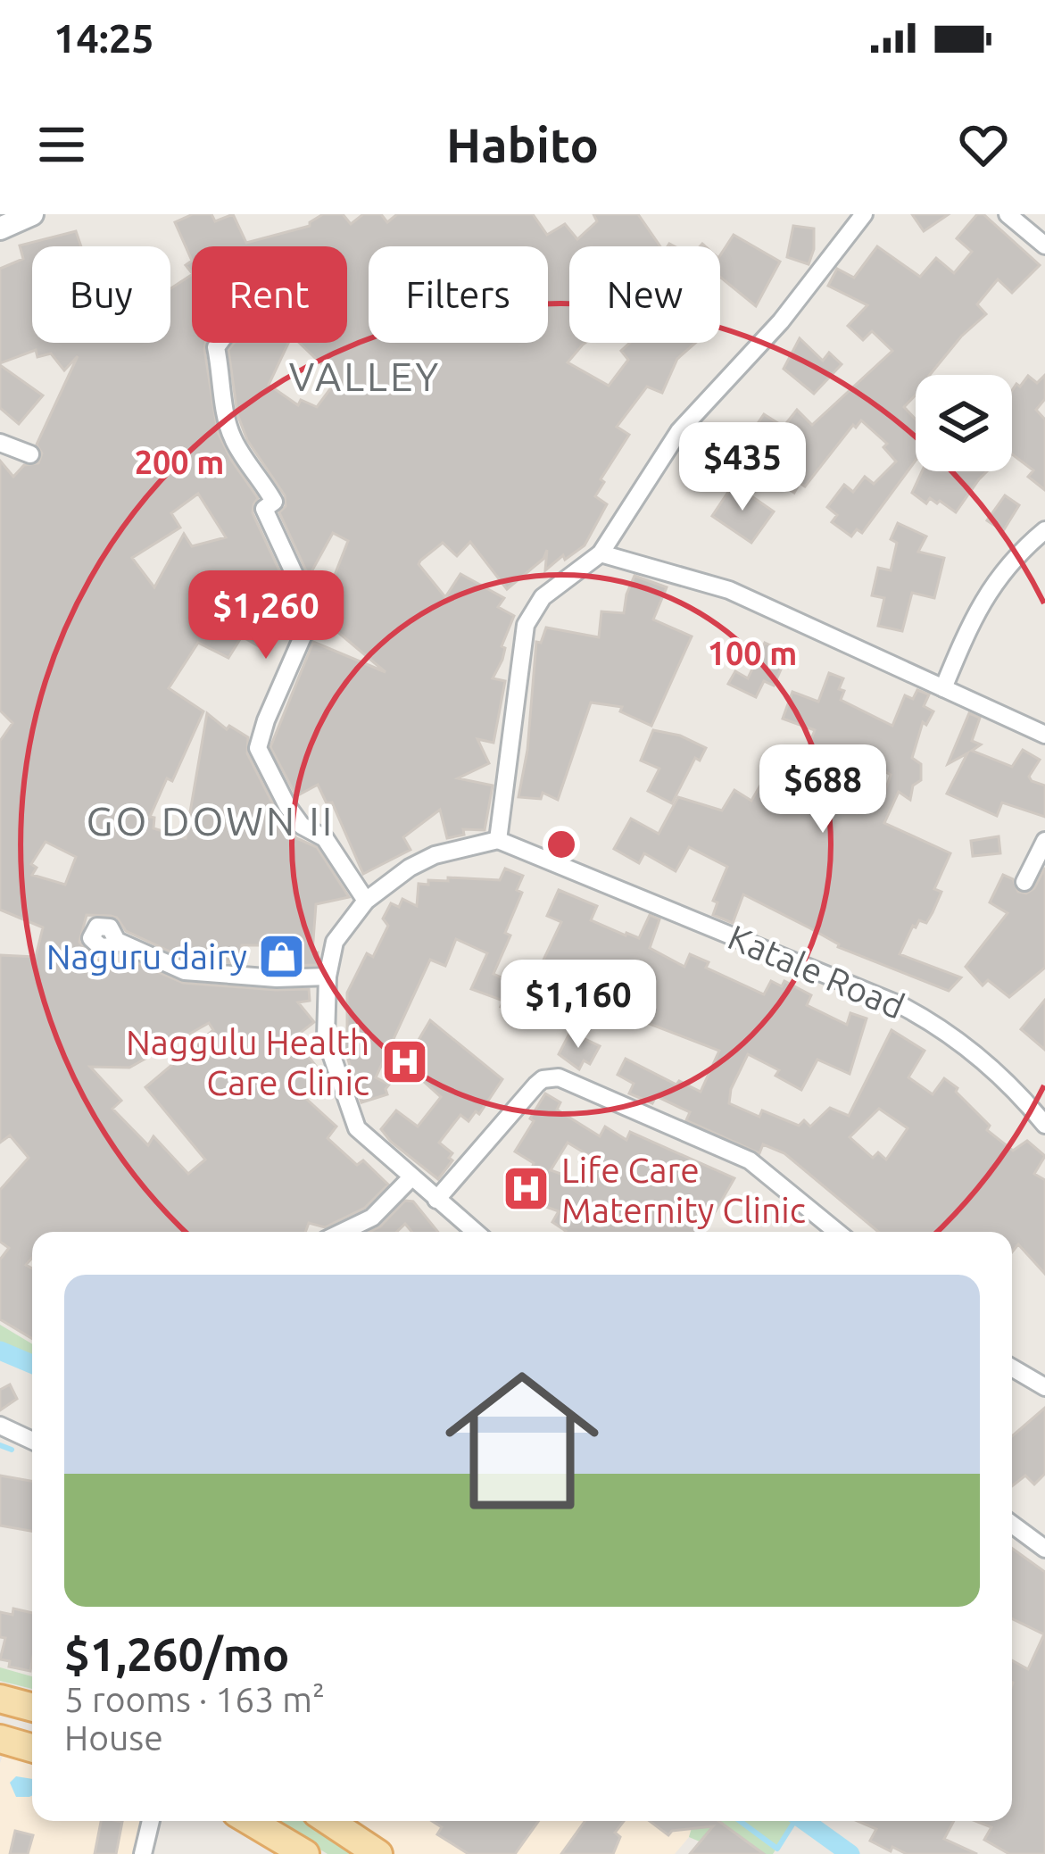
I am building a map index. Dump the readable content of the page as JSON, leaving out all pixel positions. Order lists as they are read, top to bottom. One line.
{"streets":{"street":["Katale Road"]},"districts":["VALLEY","GO DOWN II"],"places":{"shop":["Naguru dairy"],"hospital":["Naggulu Health Care Clinic","Life Care Maternity Clinic"]},"page":{"status":"14:25","header":"Habito","chip":["Buy","Rent","Filters","New"],"price":["$435","$1,260","$688","$1,160"],"list":[{"name":"$1,260/mo","note":"5 rooms · 163 m² · House"}]},"rings":["200 m","100 m"]}
